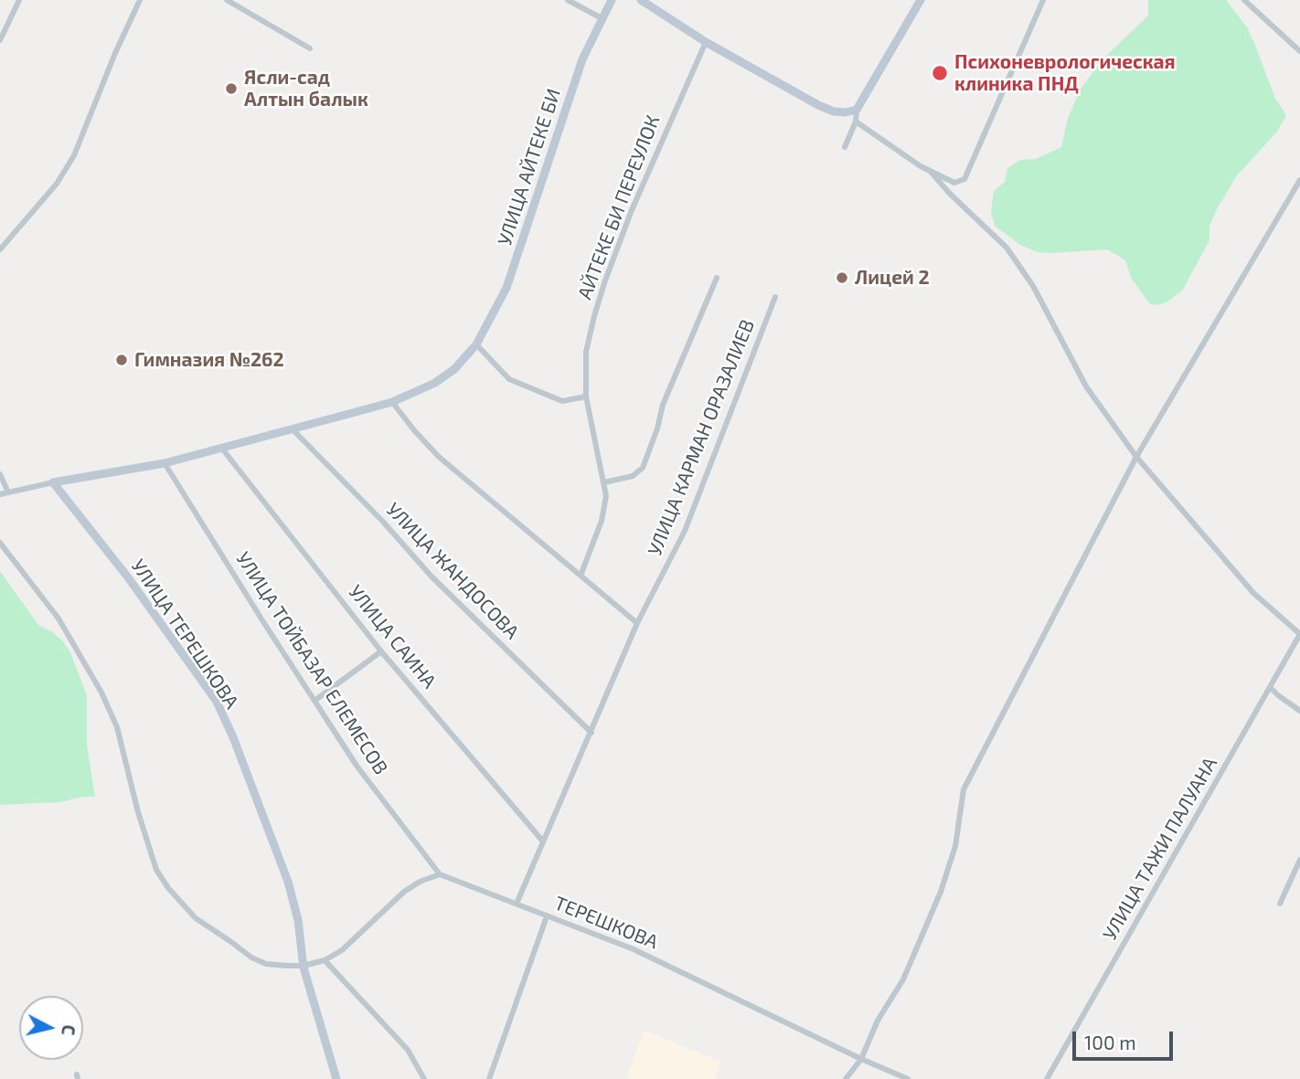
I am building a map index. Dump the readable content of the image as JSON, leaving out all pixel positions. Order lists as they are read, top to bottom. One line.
{"streets":{"street":["УЛИЦА АЙТЕКЕ БИ","АЙТЕКЕ БИ ПЕРЕУЛОК","УЛИЦА КАРМАН ОРАЗАЛИЕВ","УЛИЦА ЖАНДОСОВА","УЛИЦА ТЕРЕШКОВА","УЛИЦА САИНА","УЛИЦА ТОЙБАЗАР ЕЛЕМЕСОВ","УЛИЦА ТАЖИ ПАЛУАНА","ТЕРЕШКОВА"]},"crossings":[["УЛИЦА АЙТЕКЕ БИ","УЛИЦА ЖАНДОСОВА"],["УЛИЦА АЙТЕКЕ БИ","УЛИЦА ТЕРЕШКОВА"],["УЛИЦА АЙТЕКЕ БИ","УЛИЦА САИНА"],["УЛИЦА АЙТЕКЕ БИ","УЛИЦА ТОЙБАЗАР ЕЛЕМЕСОВ"],["УЛИЦА КАРМАН ОРАЗАЛИЕВ","УЛИЦА ЖАНДОСОВА"],["УЛИЦА КАРМАН ОРАЗАЛИЕВ","УЛИЦА САИНА"],["УЛИЦА КАРМАН ОРАЗАЛИЕВ","ТЕРЕШКОВА"],["УЛИЦА ТОЙБАЗАР ЕЛЕМЕСОВ","ТЕРЕШКОВА"]],"places":["Психоневрологическая клиника ПНД","Ясли-сад Алтын балык","Лицей 2","Гимназия №262"],"scale_bar":"100 m","north":"right"}
